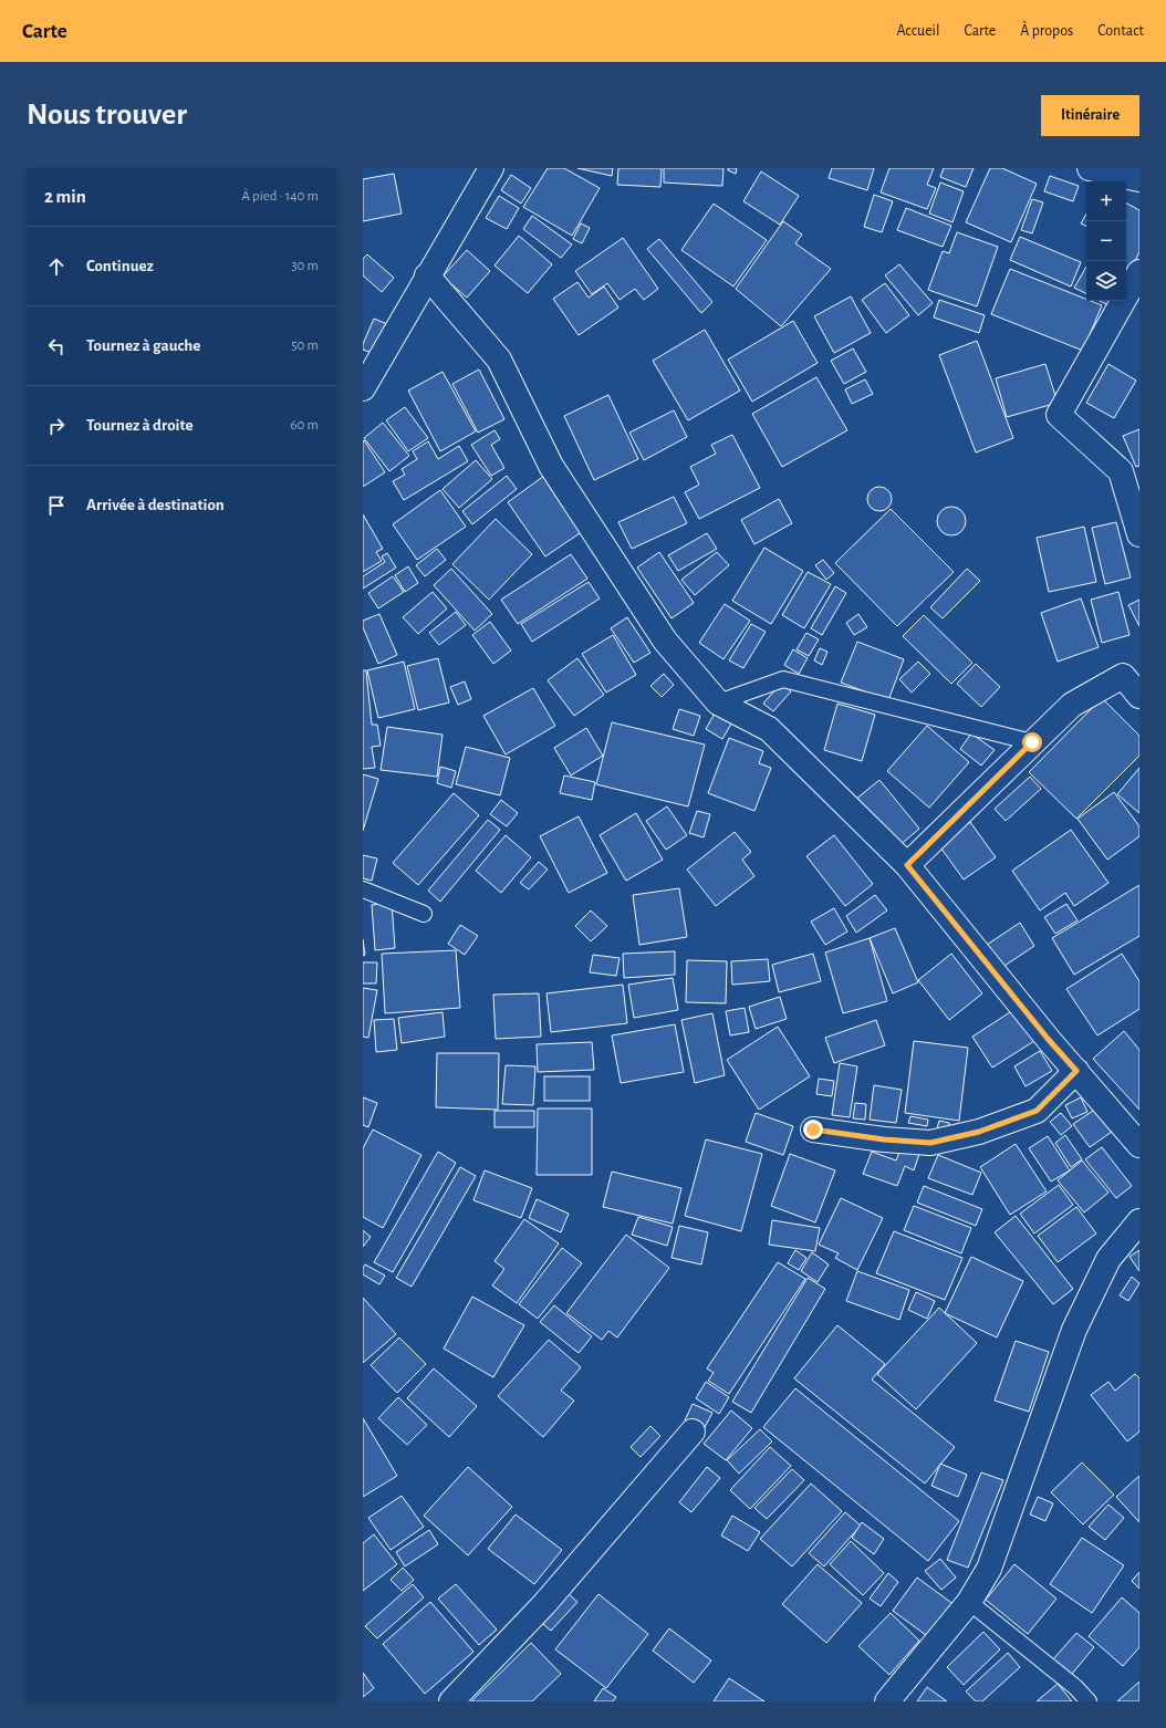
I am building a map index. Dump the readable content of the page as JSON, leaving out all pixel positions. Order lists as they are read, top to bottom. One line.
{"page":{"header":"Carte","nav":["Accueil","Carte","À propos","Contact"],"buttons":"Itinéraire","title":"Nous trouver","heading":["2 min","À pied · 140 m"],"map_buttons":["+","−"],"list":[["Continuez","30 m"],["Tournez à gauche","50 m"],["Tournez à droite","60 m"],"Arrivée à destination"]}}
